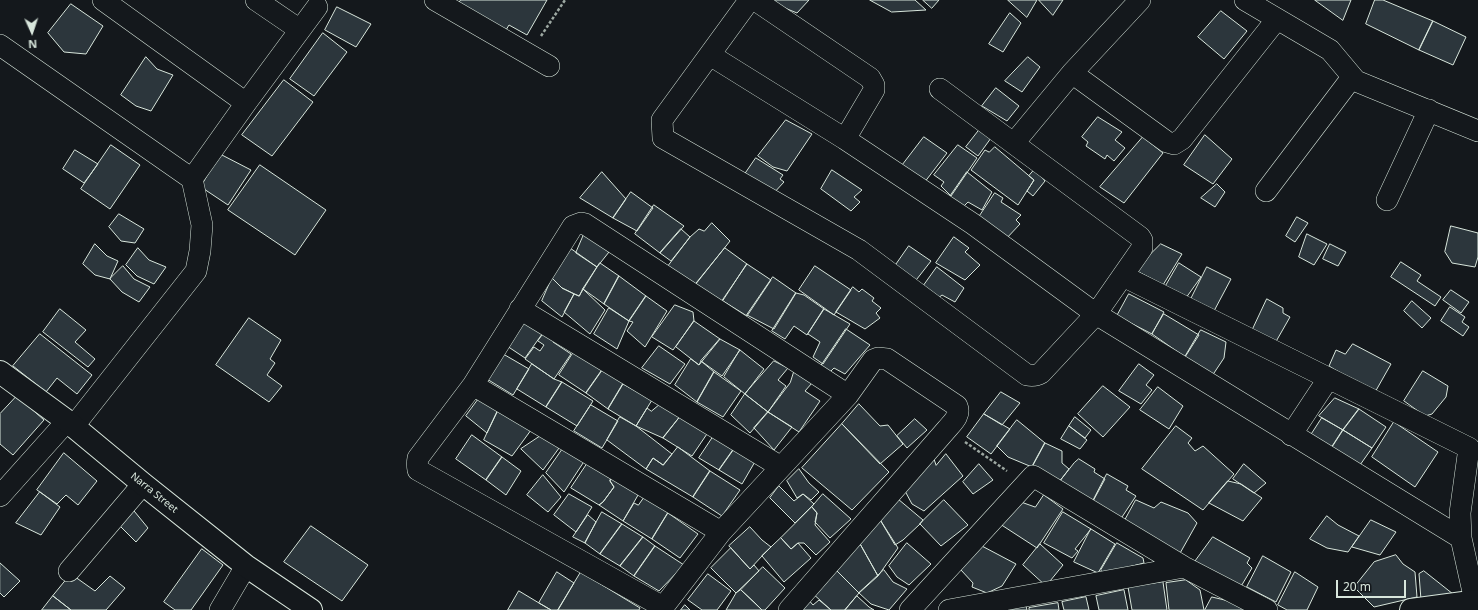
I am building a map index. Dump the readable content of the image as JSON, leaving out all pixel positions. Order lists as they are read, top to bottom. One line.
{"streets":{"street":["Narra Street"]},"scale_bar":"20 m","north":"bottom"}
